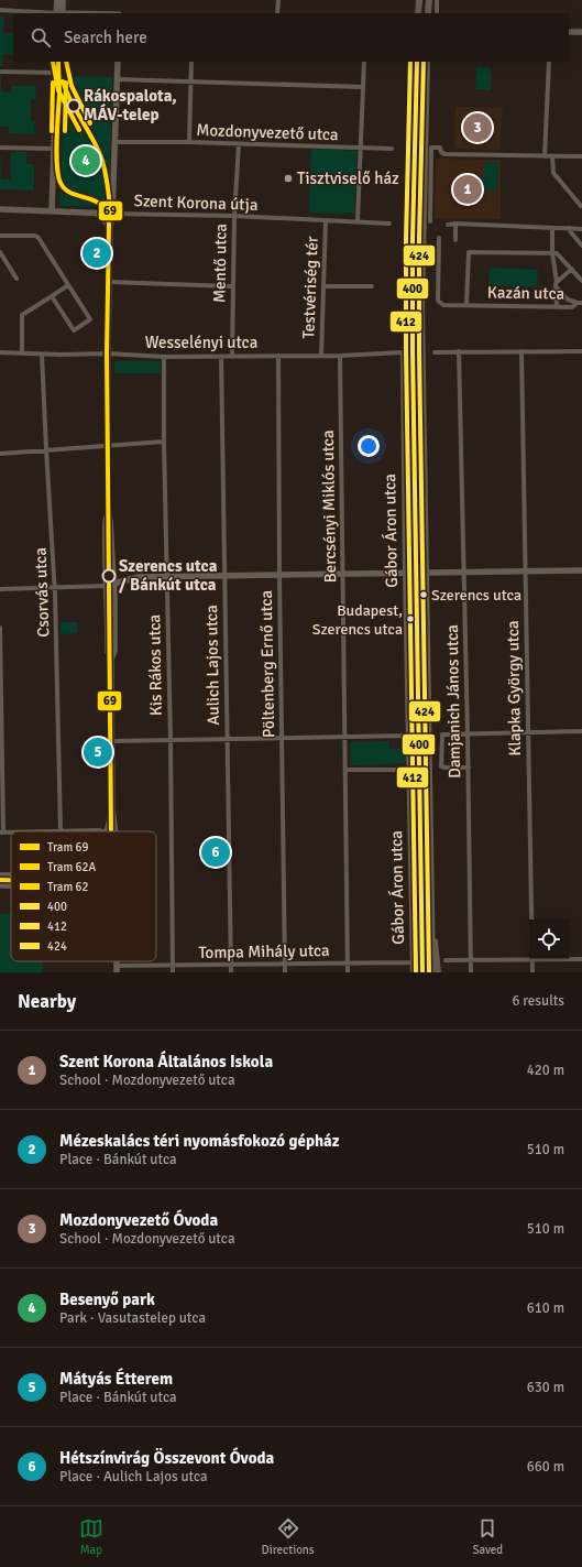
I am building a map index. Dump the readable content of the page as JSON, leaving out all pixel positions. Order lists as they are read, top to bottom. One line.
{"streets":{"street":["Mozdonyvezető utca","Szent Korona útja","Mentő utca","Testvériség tér","Kazán utca","Wesselényi utca","Bercsényi Miklós utca","Gábor Áron utca","Csorvás utca","Pöltenberg Ernő utca","Kis Rákos utca","Aulich Lajos utca","Klapka György utca","Damjanich János utca","Tompa Mihály utca"]},"crossings":[["Mozdonyvezető utca","Mentő utca"],["Szent Korona útja","Mentő utca"],["Szent Korona útja","Testvériség tér"],["Mentő utca","Wesselényi utca"],["Testvériség tér","Wesselényi utca"],["Wesselényi utca","Bercsényi Miklós utca"],["Wesselényi utca","Gábor Áron utca"],["Wesselényi utca","Csorvás utca"],["Wesselényi utca","Pöltenberg Ernő utca"],["Wesselényi utca","Kis Rákos utca"],["Wesselényi utca","Aulich Lajos utca"],["Gábor Áron utca","Tompa Mihály utca"],["Pöltenberg Ernő utca","Tompa Mihály utca"],["Kis Rákos utca","Tompa Mihály utca"],["Aulich Lajos utca","Tompa Mihály utca"]],"places":["Rákospalota, MÁV-telep","Tisztviselő ház","Szerencs utca / Bánkút utca","Szerencs utca","Budapest, Szerencs utca"],"lines":["tram line 69","tram line 62A","tram line 62","transit line 400","transit line 412","transit line 424"],"legend":["Tram 69","Tram 62A","Tram 62","400","412","424"],"page":{"search":"Search here","pins":["3","4","1","2","5","6"],"heading":["Nearby","6 results"],"list":[{"mark":"1","name":"Szent Korona Általános Iskola","note":"School · Mozdonyvezető utca","value":"420 m"},{"mark":"2","name":"Mézeskalács téri nyomásfokozó gépház","note":"Place · Bánkút utca","value":"510 m"},{"mark":"3","name":"Mozdonyvezető Óvoda","note":"School · Mozdonyvezető utca","value":"510 m"},{"mark":"4","name":"Besenyő park","note":"Park · Vasutastelep utca","value":"610 m"},{"mark":"5","name":"Mátyás Étterem","note":"Place · Bánkút utca","value":"630 m"},{"mark":"6","name":"Hétszínvirág Összevont Óvoda","note":"Place · Aulich Lajos utca","value":"660 m"}],"nav":["Map","Directions","Saved"]}}
